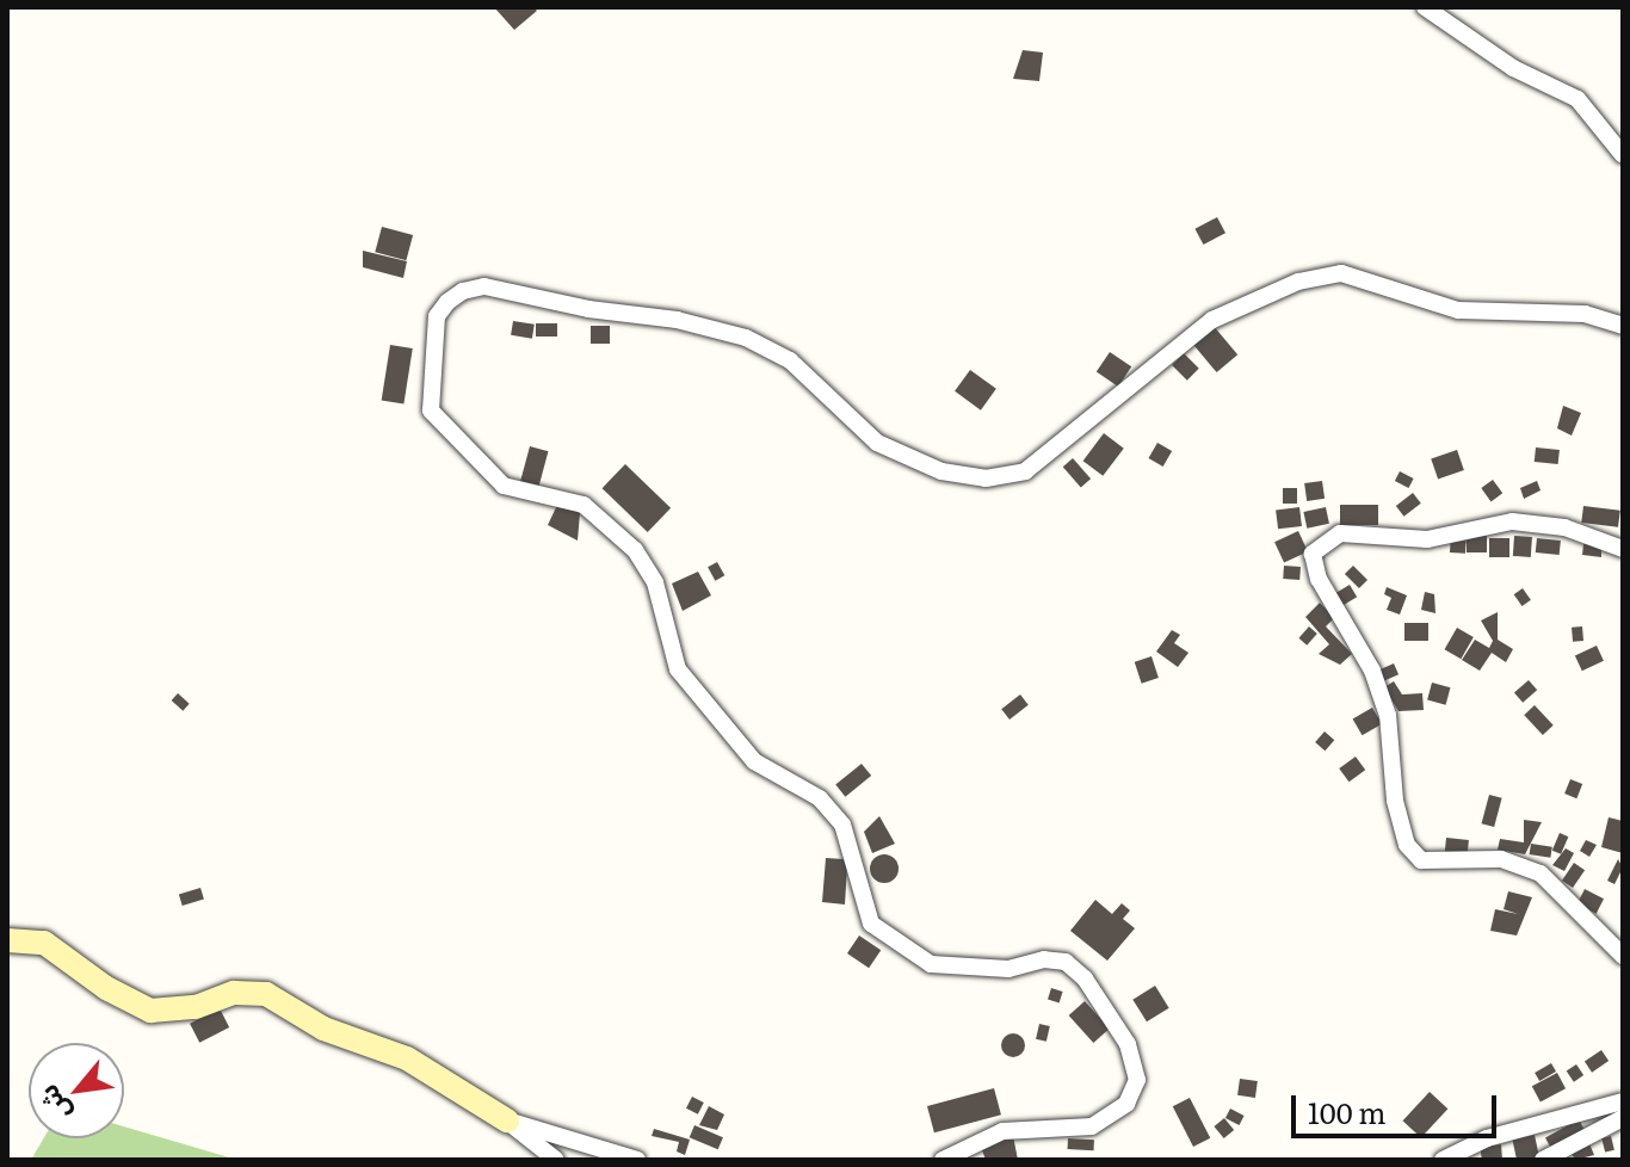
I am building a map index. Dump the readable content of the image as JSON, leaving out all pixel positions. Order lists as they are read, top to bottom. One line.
{"scale_bar":"100 m","north":"bottom left"}
